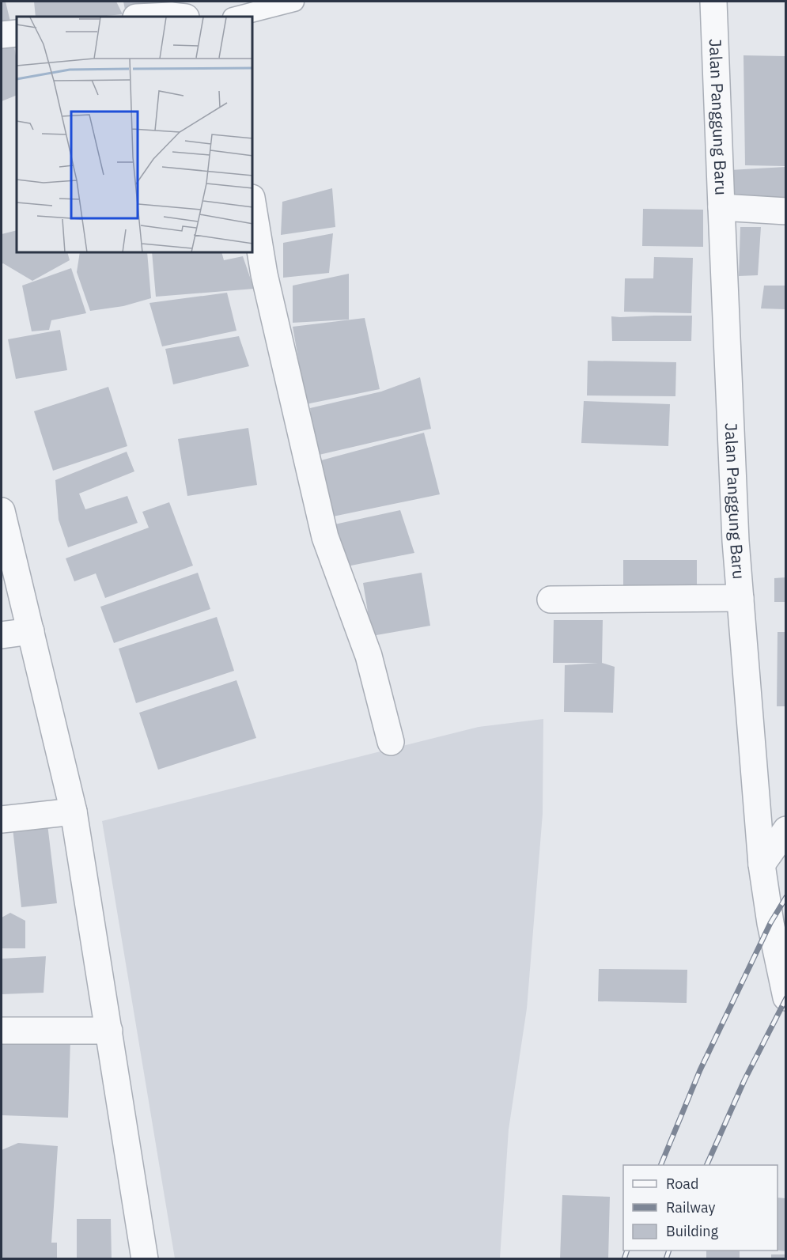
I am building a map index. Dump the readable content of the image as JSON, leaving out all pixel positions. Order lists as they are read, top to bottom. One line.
{"streets":{"street":["Jalan Panggung Baru"]},"legend":["Road","Railway","Building"]}
